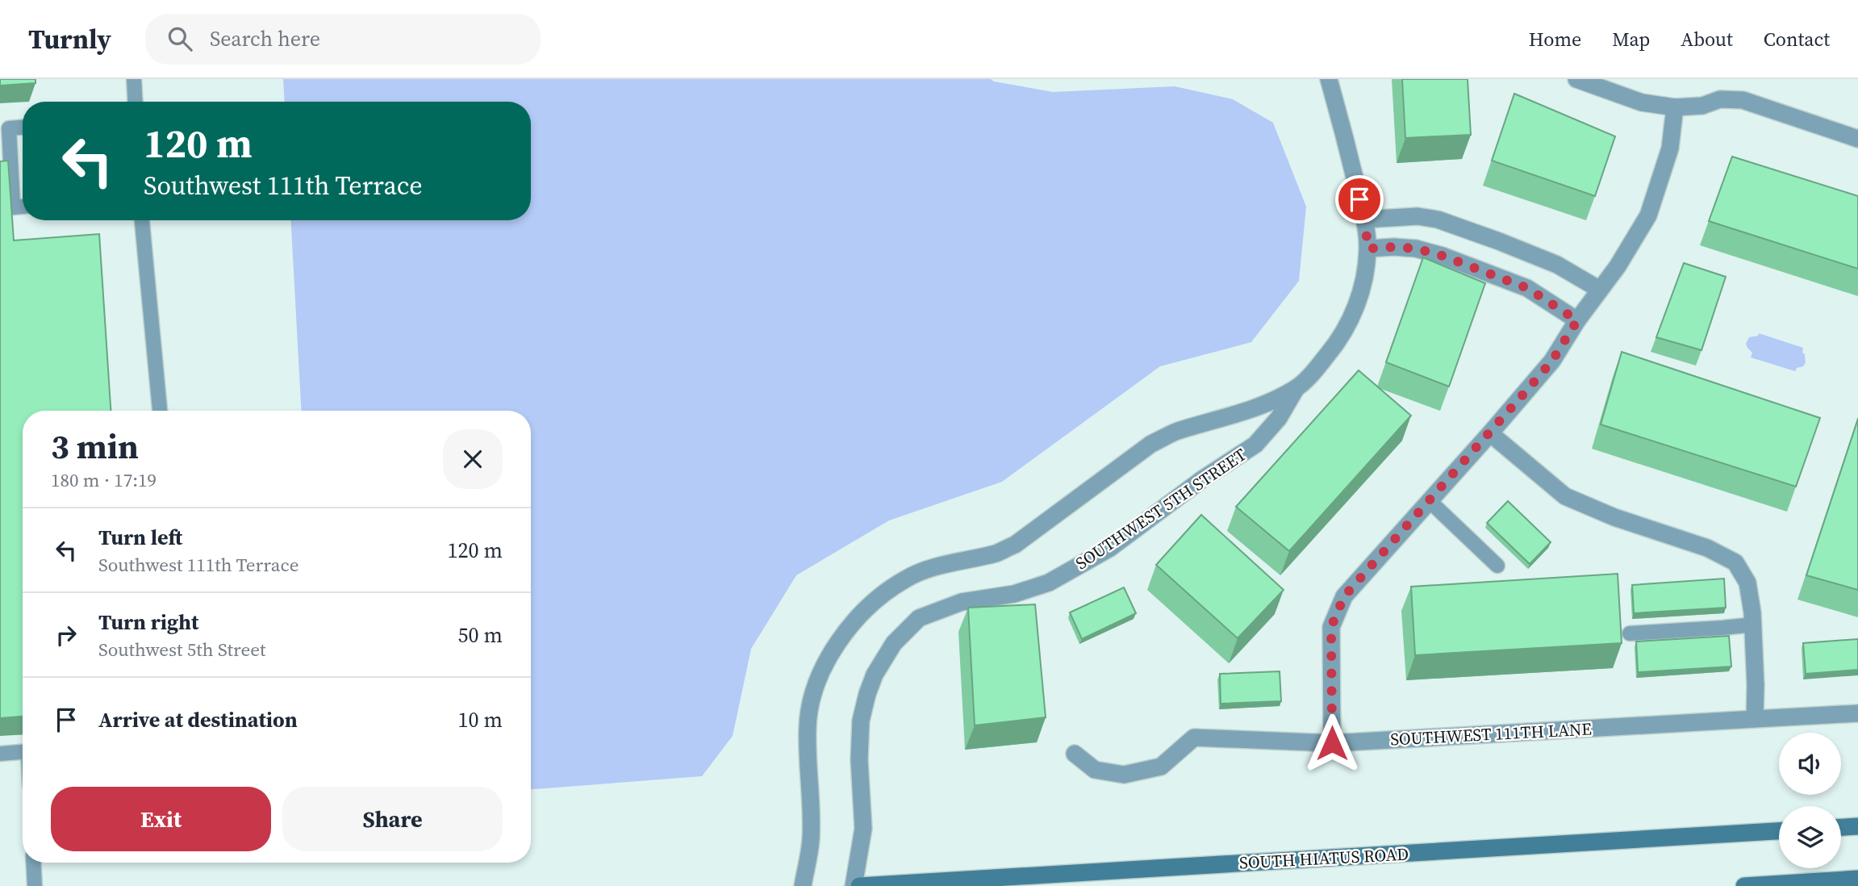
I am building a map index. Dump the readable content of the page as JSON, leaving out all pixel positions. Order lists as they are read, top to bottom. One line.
{"streets":{"main road":["SOUTH HIATUS ROAD"],"street":["SOUTHWEST 5TH STREET","SOUTHWEST 111TH LANE"]},"page":{"header":"Turnly","search":"Search here","nav":["Home","Map","About","Contact"],"turn":["120 m","Southwest 111th Terrace"],"heading":["3 min","180 m · 17:19"],"list":[{"name":"Turn left","note":"Southwest 111th Terrace","value":"120 m"},{"name":"Turn right","note":"Southwest 5th Street","value":"50 m"},{"name":"Arrive at destination","value":"10 m"}],"buttons":["Exit","Share"]}}
